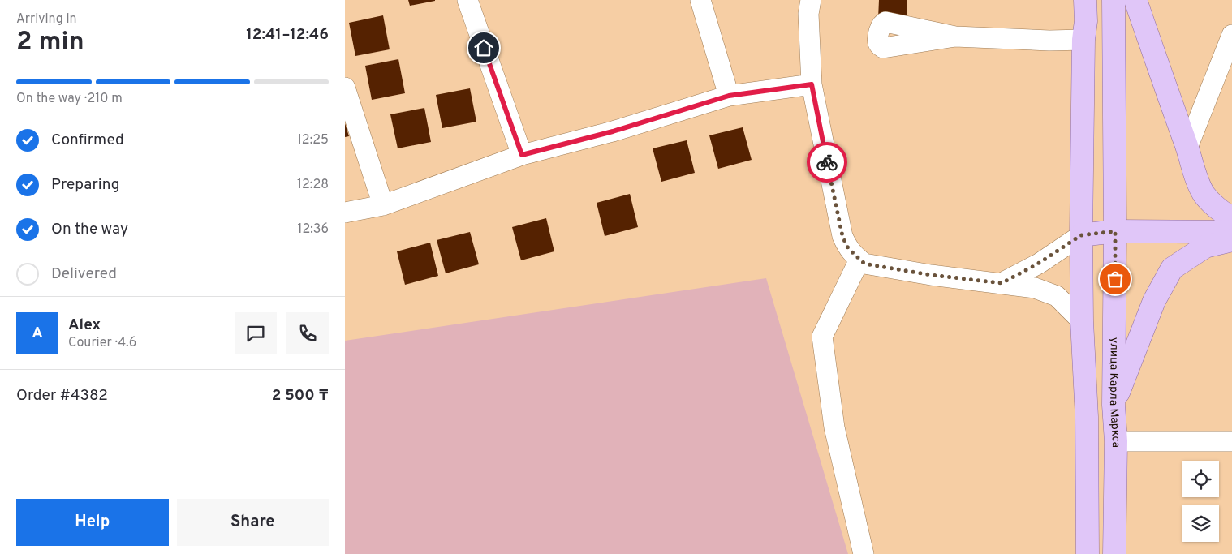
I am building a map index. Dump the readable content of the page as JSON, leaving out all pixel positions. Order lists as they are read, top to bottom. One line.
{"streets":{"main road":["улица Карла Маркса"]},"page":{"heading":["2 min","Arriving in","12:41–12:46"],"panel":["Alex","Courier · 4.6","Order #4382","2 500 ₸"],"bar":"On the way · 210 m","list":[["Confirmed","12:25"],["Preparing","12:28"],["On the way","12:36"],"Delivered"],"round":"A","buttons":["Help","Share"]}}
